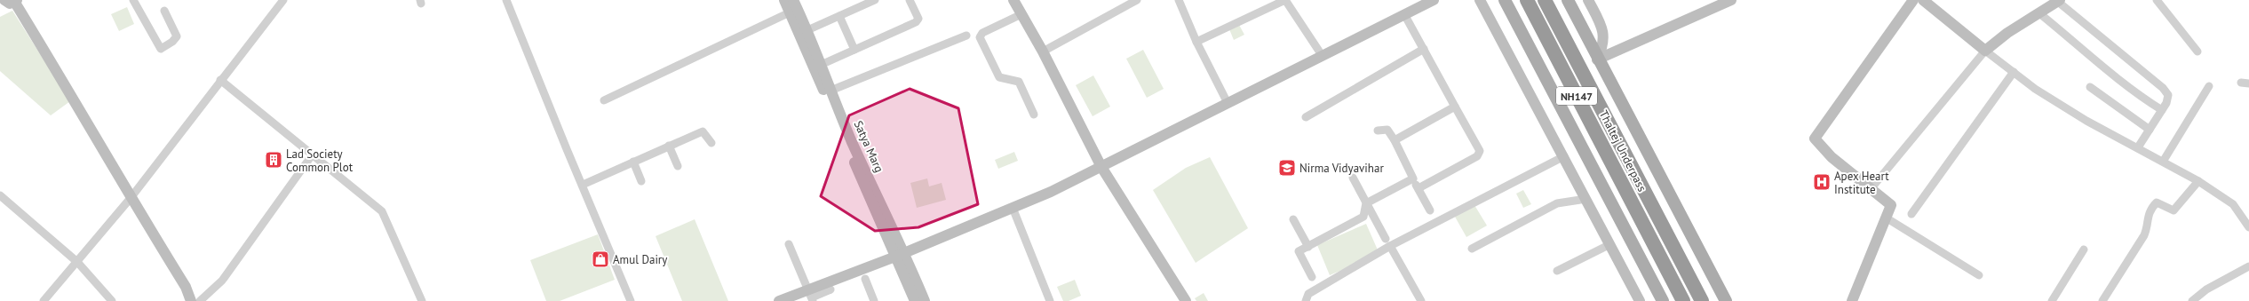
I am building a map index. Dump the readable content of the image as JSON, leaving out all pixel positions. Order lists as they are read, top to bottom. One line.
{"streets":{"highway":["NH147","Thaltej Underpass"],"street":["Satya Marg"]},"places":{"building":["Lad Society Common Plot"],"school or university":["Nirma Vidyavihar"],"hospital":["Apex Heart Institute"],"shop":["Amul Dairy"]}}
